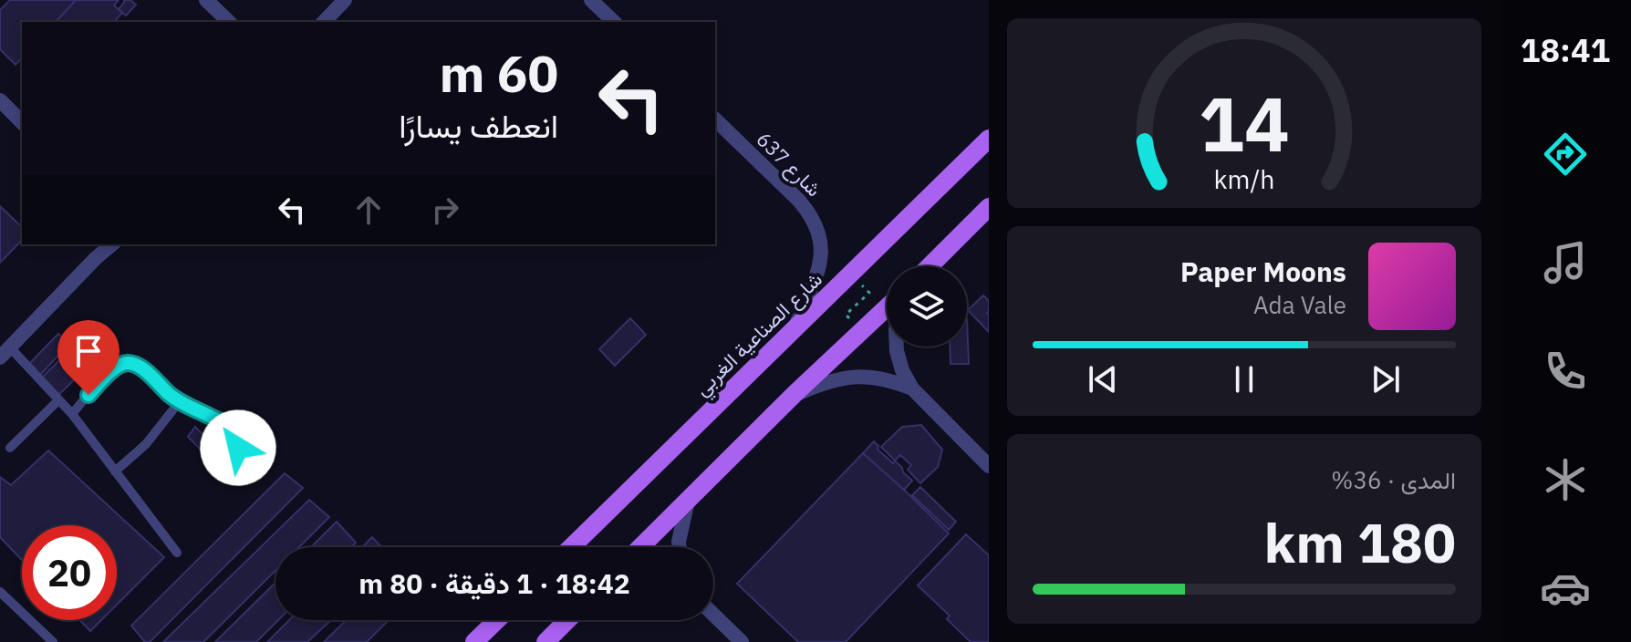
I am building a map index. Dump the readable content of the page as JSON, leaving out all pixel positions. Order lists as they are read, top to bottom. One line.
{"streets":{"main road":["شارع الصناعية الغربي"],"street":["شارع 637"]},"crossings":[["شارع 637","شارع الصناعية الغربي"]],"page":{"tabs":"18:41","turn":["60 m","انعطف يسارًا"],"song":["Paper Moons","Ada Vale"],"tile":["المدى · 36%","180 km"],"limit":"20","trip":"18:42 · 1 دقيقة · 80 m","gauge":["14","km/h"]}}
